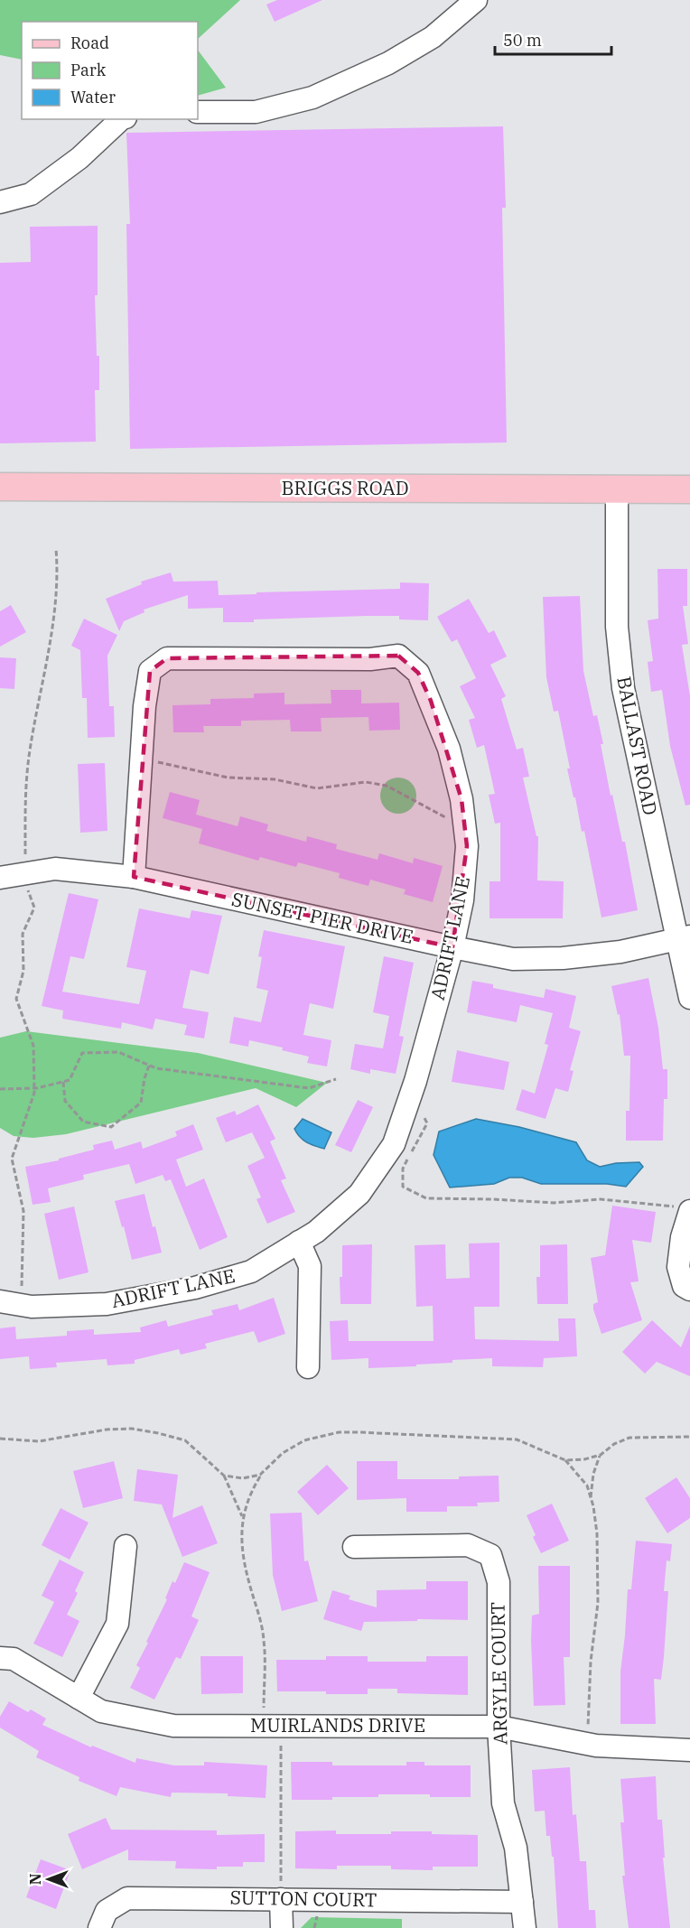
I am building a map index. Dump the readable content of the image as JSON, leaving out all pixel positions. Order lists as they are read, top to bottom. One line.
{"streets":{"main road":["BRIGGS ROAD"],"street":["BALLAST ROAD","SUNSET PIER DRIVE","ADRIFT LANE","ARGYLE COURT","MUIRLANDS DRIVE","SUTTON COURT"]},"crossings":[["BRIGGS ROAD","BALLAST ROAD"],["BALLAST ROAD","SUNSET PIER DRIVE"],["SUNSET PIER DRIVE","ADRIFT LANE"],["ARGYLE COURT","MUIRLANDS DRIVE"],["ARGYLE COURT","SUTTON COURT"]],"legend":["Road","Park","Water"],"scale_bar":"50 m","north":"left"}
